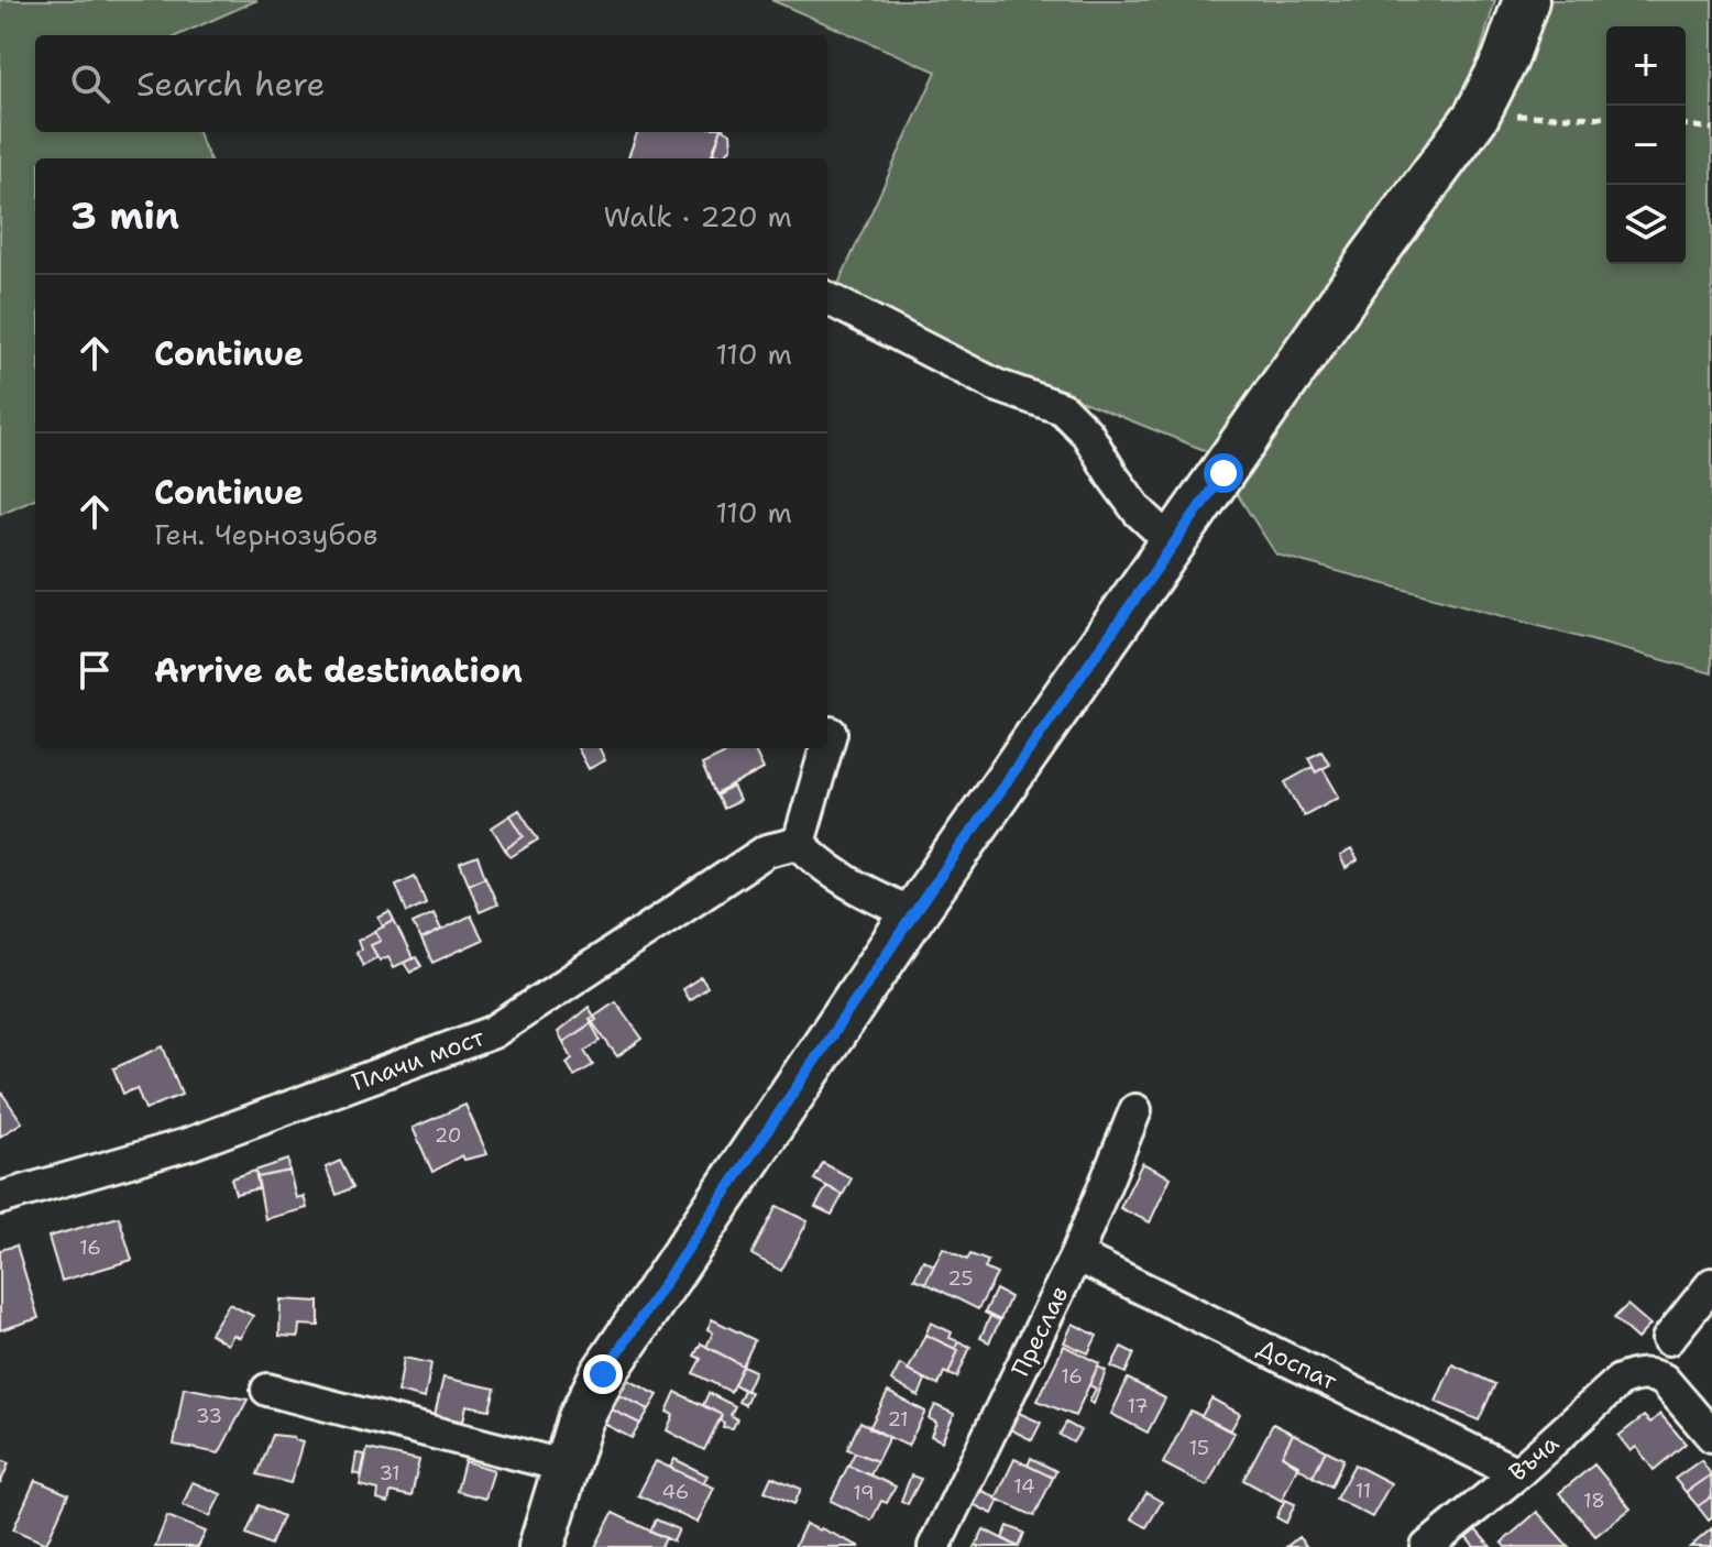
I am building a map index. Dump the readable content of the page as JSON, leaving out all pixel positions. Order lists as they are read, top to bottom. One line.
{"streets":{"street":["Плачи мост","Преслав","Доспат","Въча"]},"crossings":[["Преслав","Доспат"],["Доспат","Въча"]],"house_numbers":["20","16","25","16","17","33","21","15","31","14","11","46","19","18"],"page":{"map_buttons":["+","−"],"search":"Search here","heading":["3 min","Walk · 220 m"],"list":[["Continue","110 m"],["Continue","Ген. Чернозубов","110 m"],"Arrive at destination"]}}
